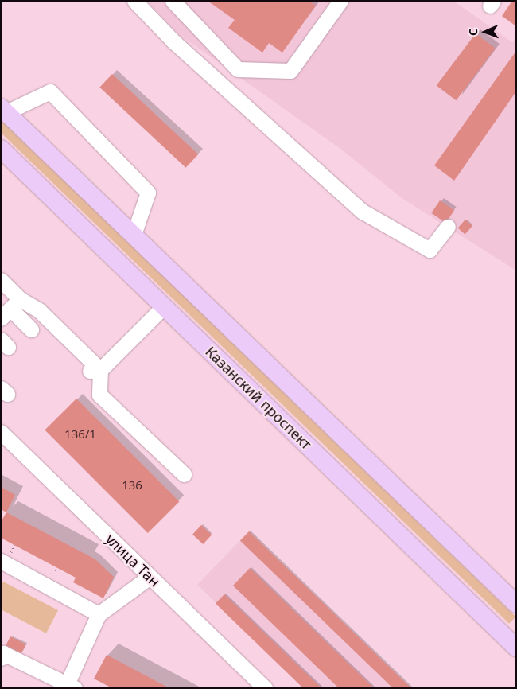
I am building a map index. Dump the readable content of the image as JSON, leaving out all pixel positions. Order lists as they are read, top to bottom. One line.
{"streets":{"main road":["Казанский проспект"],"street":["улица Тан"]},"house_numbers":["136/1","136"],"north":"left"}
